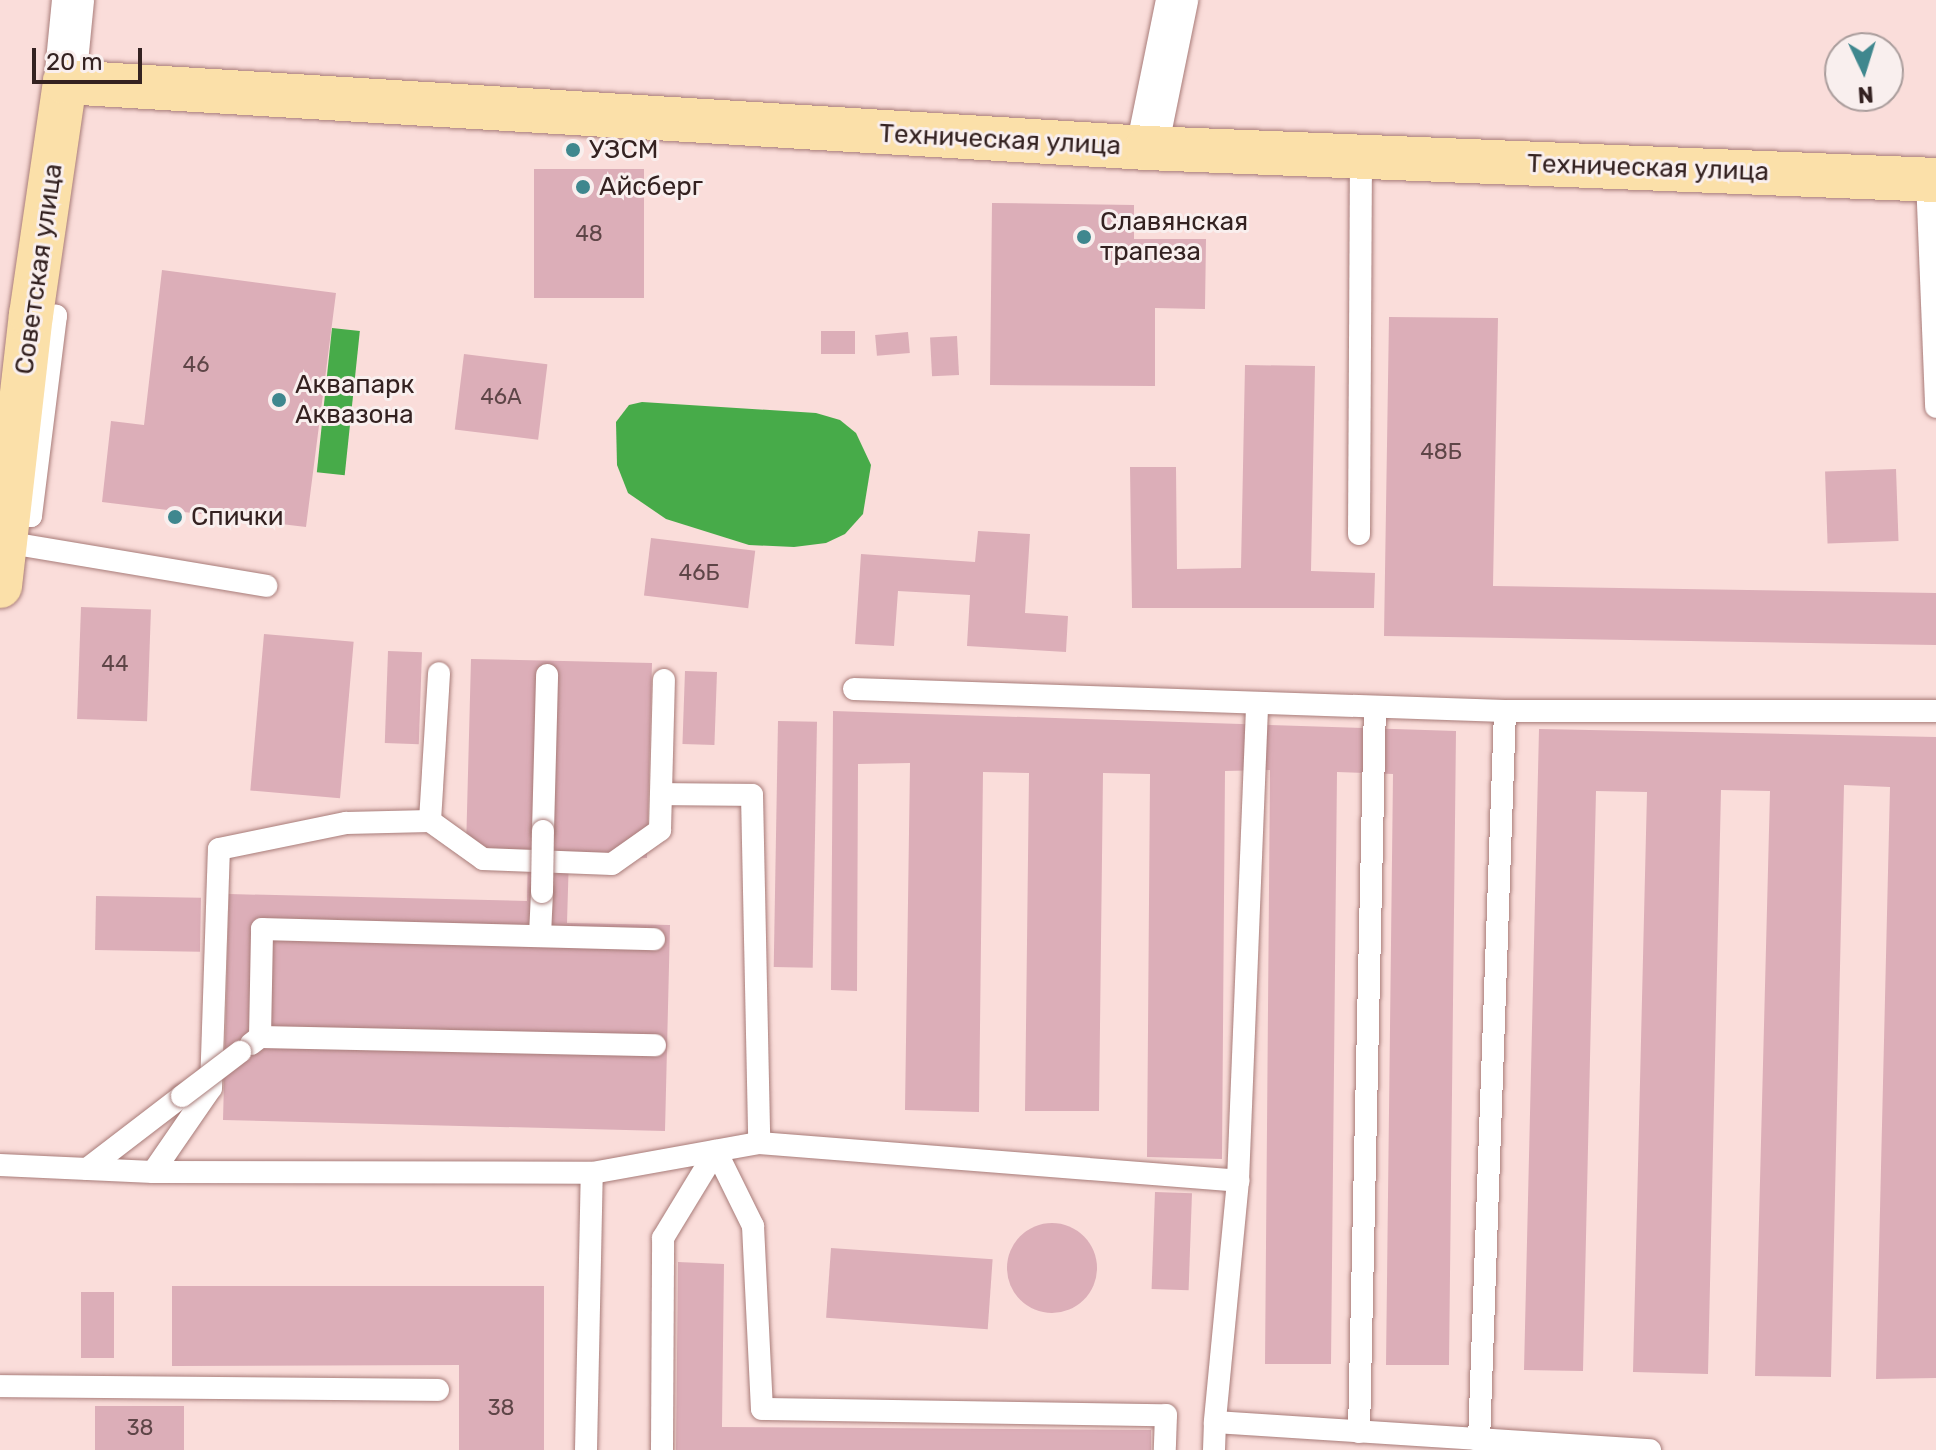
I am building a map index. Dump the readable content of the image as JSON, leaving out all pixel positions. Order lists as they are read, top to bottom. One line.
{"streets":{"main road":["Техническая улица","Советская улица"]},"crossings":[["Техническая улица","Советская улица"]],"places":["УЗСМ","Айсберг","Славянская трапеза","Аквапарк Аквазона","Спички"],"house_numbers":["48","46","46А","48Б","46Б","44","38","38"],"scale_bar":"20 m","north":"bottom"}
